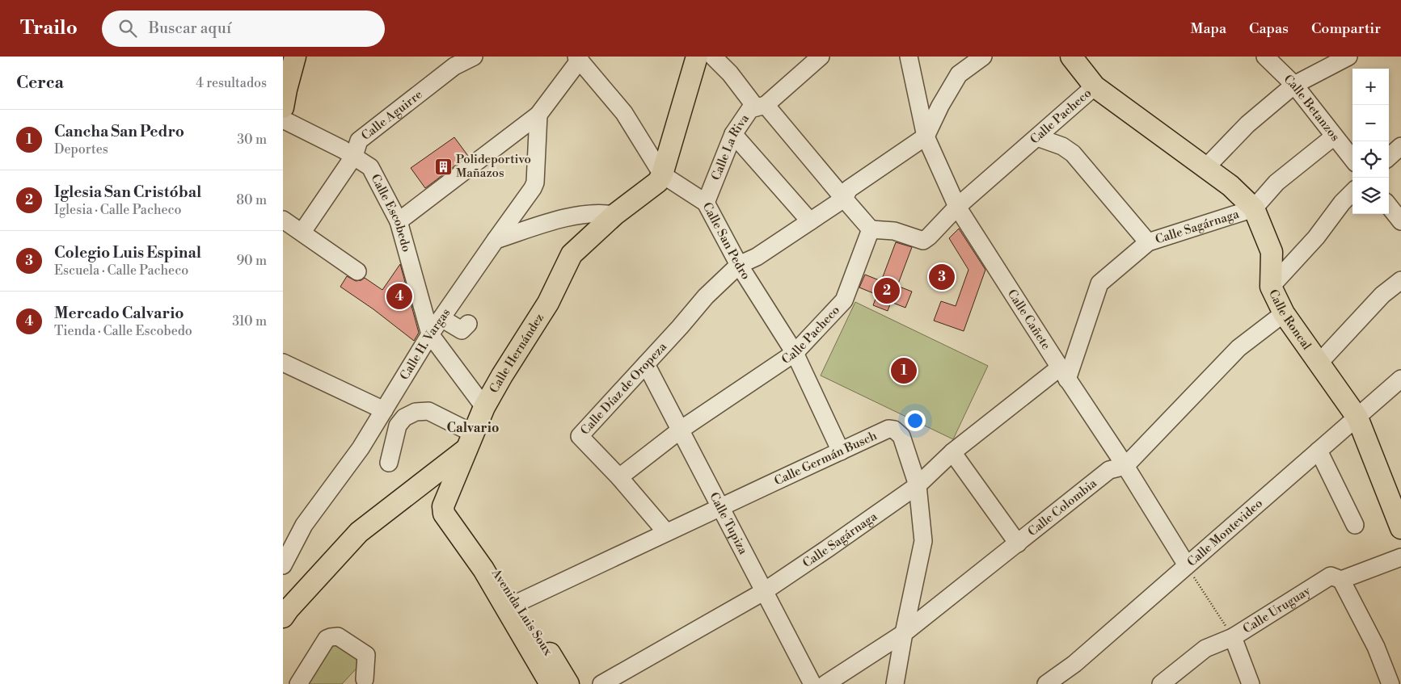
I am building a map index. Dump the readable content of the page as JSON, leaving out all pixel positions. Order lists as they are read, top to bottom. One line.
{"streets":{"main road":["Calle Roncal","Calle Hernández","Avenida Luis Soux"],"street":["Calle Betanzos","Calle Aguirre","Calle Pacheco","Calle La Riva","Calle Escobedo","Calle Sagárnaga","Calle San Pedro","Calle Cañete","Calle H. Vargas","Calle Díaz de Oropeza","Calle Germán Busch","Calle Colombia","Calle Tupiza","Calle Montevideo","Calle Uruguay"]},"crossings":[["Calle Betanzos","Calle Sagárnaga"],["Calle Aguirre","Calle Escobedo"],["Calle Pacheco","Calle San Pedro"],["Calle Pacheco","Calle Cañete"],["Calle Pacheco","Calle Roncal"],["Calle Pacheco","Calle Díaz de Oropeza"],["Calle Pacheco","Calle Tupiza"],["Calle La Riva","Calle San Pedro"],["Calle Escobedo","Calle H. Vargas"],["Calle Sagárnaga","Calle Cañete"],["Calle Sagárnaga","Calle Roncal"],["Calle Sagárnaga","Calle Germán Busch"],["Calle Sagárnaga","Calle Tupiza"],["Calle San Pedro","Calle Hernández"],["Calle San Pedro","Calle Díaz de Oropeza"],["Calle San Pedro","Calle Germán Busch"],["Calle Cañete","Calle Díaz de Oropeza"],["Calle Cañete","Calle Colombia"],["Calle Cañete","Calle Montevideo"],["Calle Roncal","Calle Colombia"],["Calle Roncal","Calle Montevideo"],["Calle Hernández","Avenida Luis Soux"],["Calle Díaz de Oropeza","Calle Germán Busch"],["Calle Díaz de Oropeza","Calle Tupiza"],["Calle Germán Busch","Calle Colombia"],["Calle Germán Busch","Calle Tupiza"],["Calle Germán Busch","Avenida Luis Soux"]],"districts":["Calvario"],"places":{"building":["Polideportivo Mañazos"]},"page":{"header":"Trailo","search":"Buscar aquí","nav":["Mapa","Capas","Compartir"],"heading":["Cerca","4 resultados"],"map_buttons":["+","−"],"list":[{"mark":"1","name":"Cancha San Pedro","note":"Deportes","value":"30 m"},{"mark":"2","name":"Iglesia San Cristóbal","note":"Iglesia · Calle Pacheco","value":"80 m"},{"mark":"3","name":"Colegio Luis Espinal","note":"Escuela · Calle Pacheco","value":"90 m"},{"mark":"4","name":"Mercado Calvario","note":"Tienda · Calle Escobedo","value":"310 m"}],"pins":["3","2","4","1"]}}
